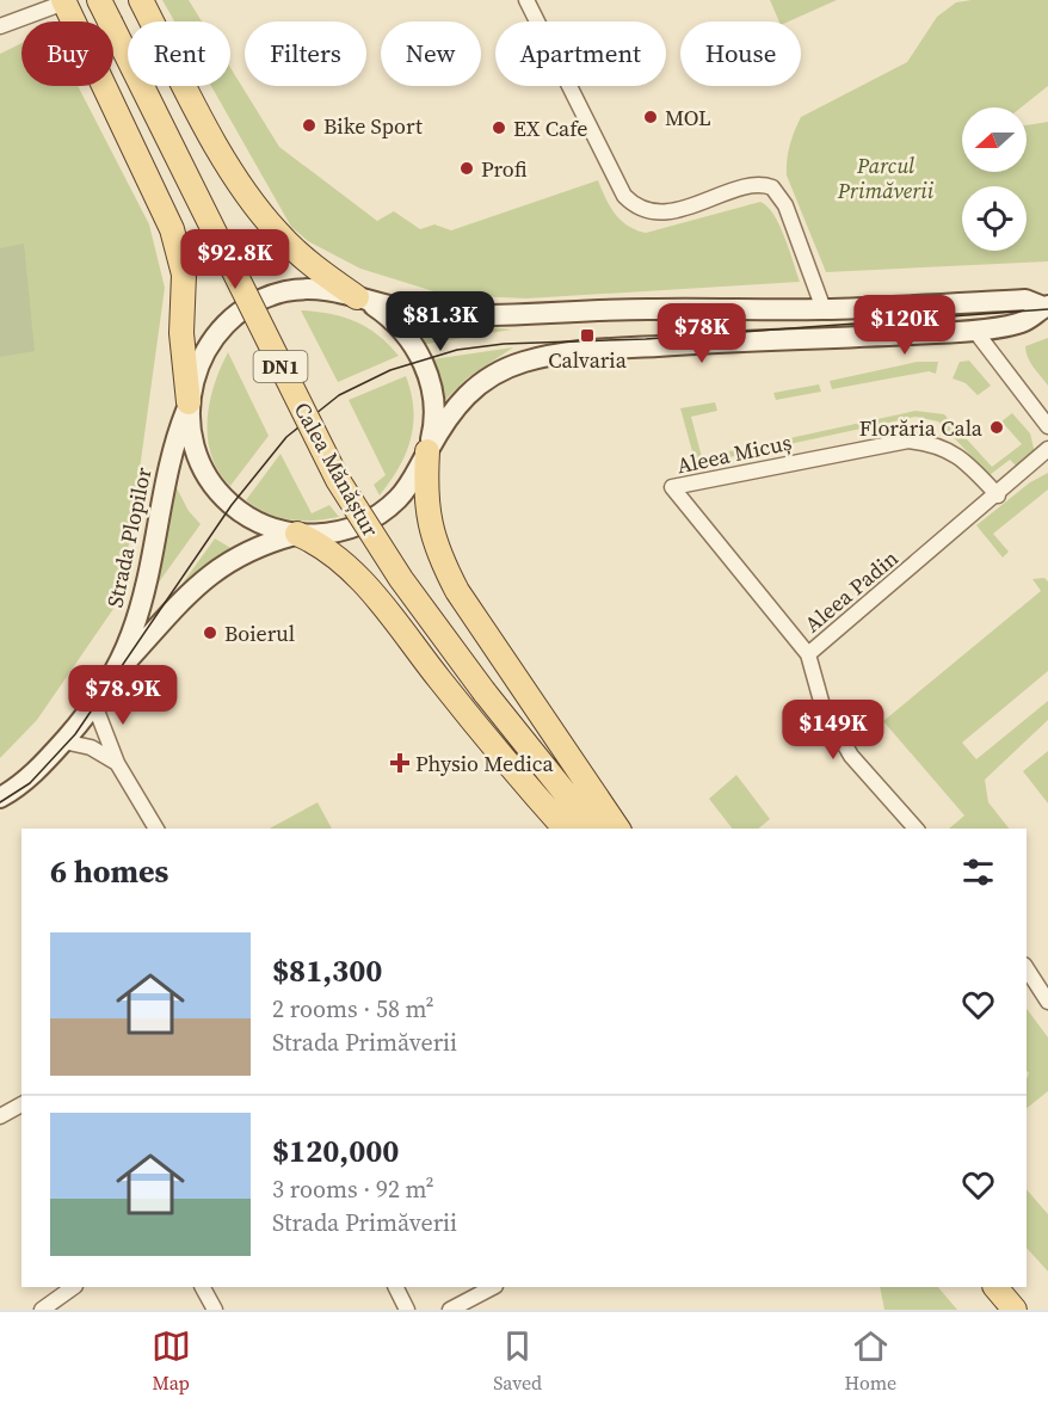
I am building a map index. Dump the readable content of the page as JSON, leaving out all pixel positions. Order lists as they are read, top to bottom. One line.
{"streets":{"main road":["DN1","Calea Mănăștur","Strada Plopilor"],"street":["Aleea Micuș","Aleea Padin"]},"crossings":[["Aleea Micuș","Aleea Padin"]],"parks":["Parcul Primăverii"],"places":{"other":["MOL","Bike Sport","EX Cafe","Profi","Florăria Cala","Boierul"],"transit":["Calvaria"],"health":["Physio Medica"]},"north":"left","page":{"chip":["Buy","Rent","Filters","New","Apartment","House"],"price":["$92.8K","$81.3K","$120K","$78K","$78.9K","$149K"],"heading":"6 homes","list":[{"name":"$81,300","note":"2 rooms · 58 m² · Strada Primăverii"},{"name":"$120,000","note":"3 rooms · 92 m² · Strada Primăverii"}],"tabs":["Map","Saved","Home"]}}
